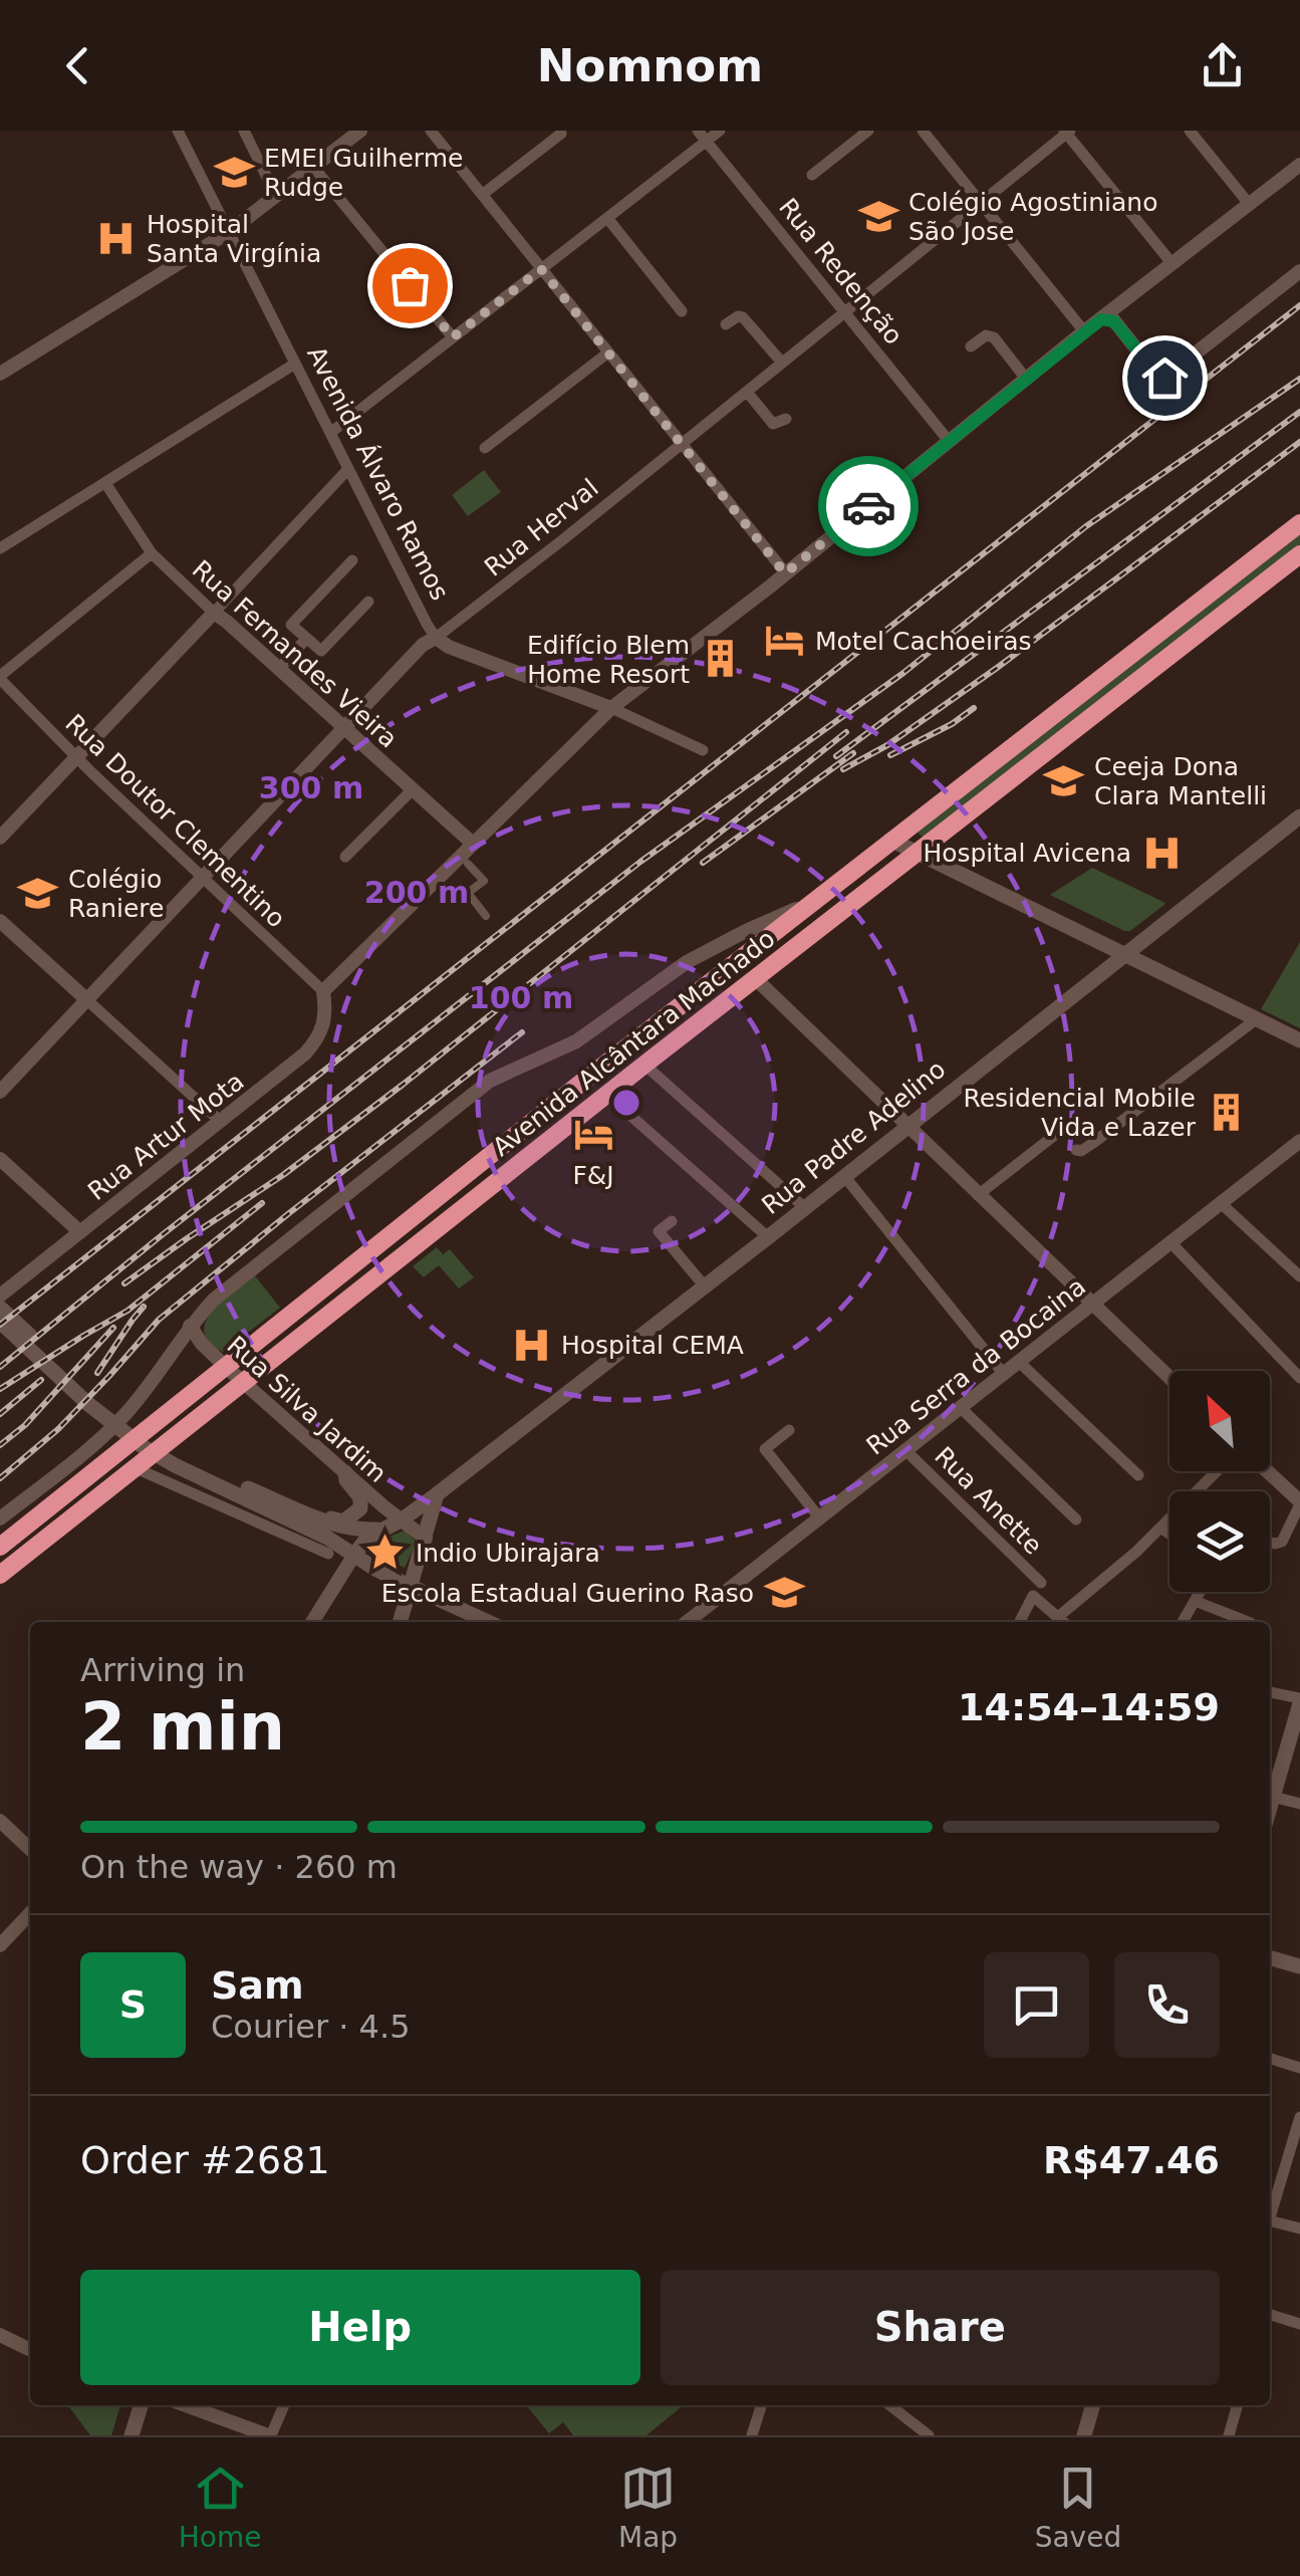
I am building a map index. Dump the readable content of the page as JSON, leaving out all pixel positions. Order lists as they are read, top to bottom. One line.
{"streets":{"highway":["Avenida Alcântara Machado"],"main road":["Rua Padre Adelino"],"street":["Rua Redenção","Avenida Álvaro Ramos","Rua Herval","Rua Fernandes Vieira","Rua Doutor Clementino","Rua Artur Mota","Rua Serra da Bocaina","Rua Silva Jardim","Rua Anette"]},"crossings":[["Rua Redenção","Rua Herval"],["Avenida Álvaro Ramos","Rua Herval"],["Rua Herval","Rua Fernandes Vieira"],["Rua Herval","Rua Doutor Clementino"],["Rua Doutor Clementino","Rua Artur Mota"],["Avenida Alcântara Machado","Rua Silva Jardim"],["Rua Padre Adelino","Rua Silva Jardim"],["Rua Serra da Bocaina","Rua Anette"]],"places":{"school or university":["EMEI Guilherme Rudge","Colégio Agostiniano São Jose","Ceeja Dona Clara Mantelli","Colégio Raniere","Escola Estadual Guerino Raso"],"hospital":["Hospital Santa Virgínia","Hospital Avicena","Hospital CEMA"],"hotel":["Motel Cachoeiras","F&J"],"building":["Edifício Blem Home Resort","Residencial Mobile Vida e Lazer"],"place":["Indio Ubirajara"]},"north":"top left","page":{"header":"Nomnom","heading":["2 min","Arriving in","14:54–14:59"],"panel":["Sam","Courier · 4.5","Order #2681","R$47.46"],"bar":"On the way · 260 m","round":"S","buttons":["Help","Share"],"tabs":["Home","Map","Saved"]},"rings":["300 m","200 m","100 m"]}
